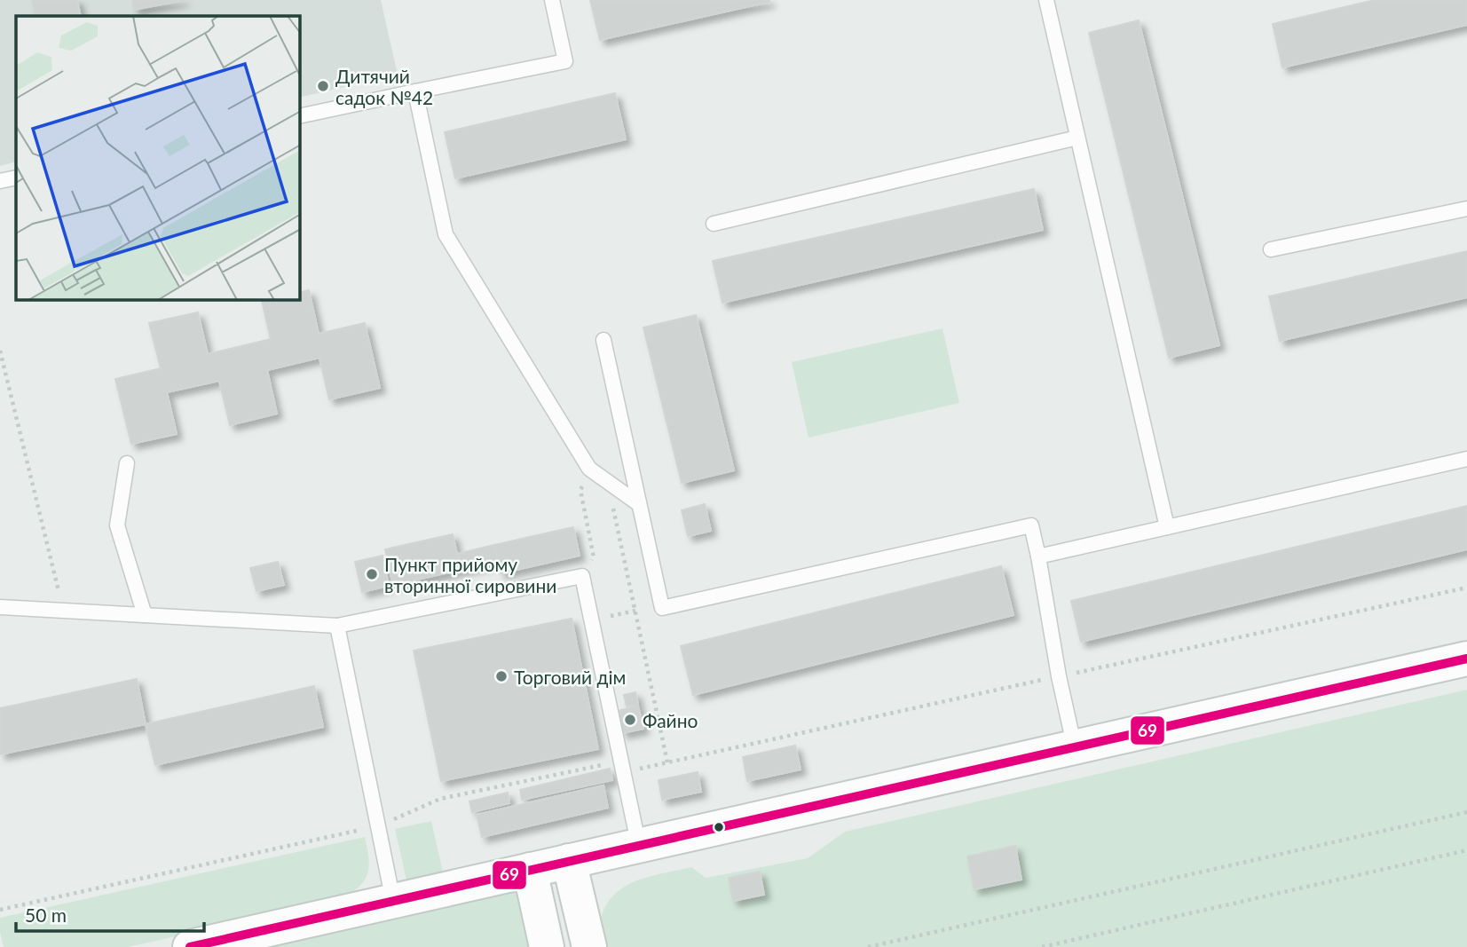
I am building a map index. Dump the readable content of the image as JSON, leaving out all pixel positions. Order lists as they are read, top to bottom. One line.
{"places":["Дитячий садок №42","Пункт прийому вторинної сировини","Торговий дім","Файно"],"lines":["transit line 69"],"scale_bar":"50 m"}
